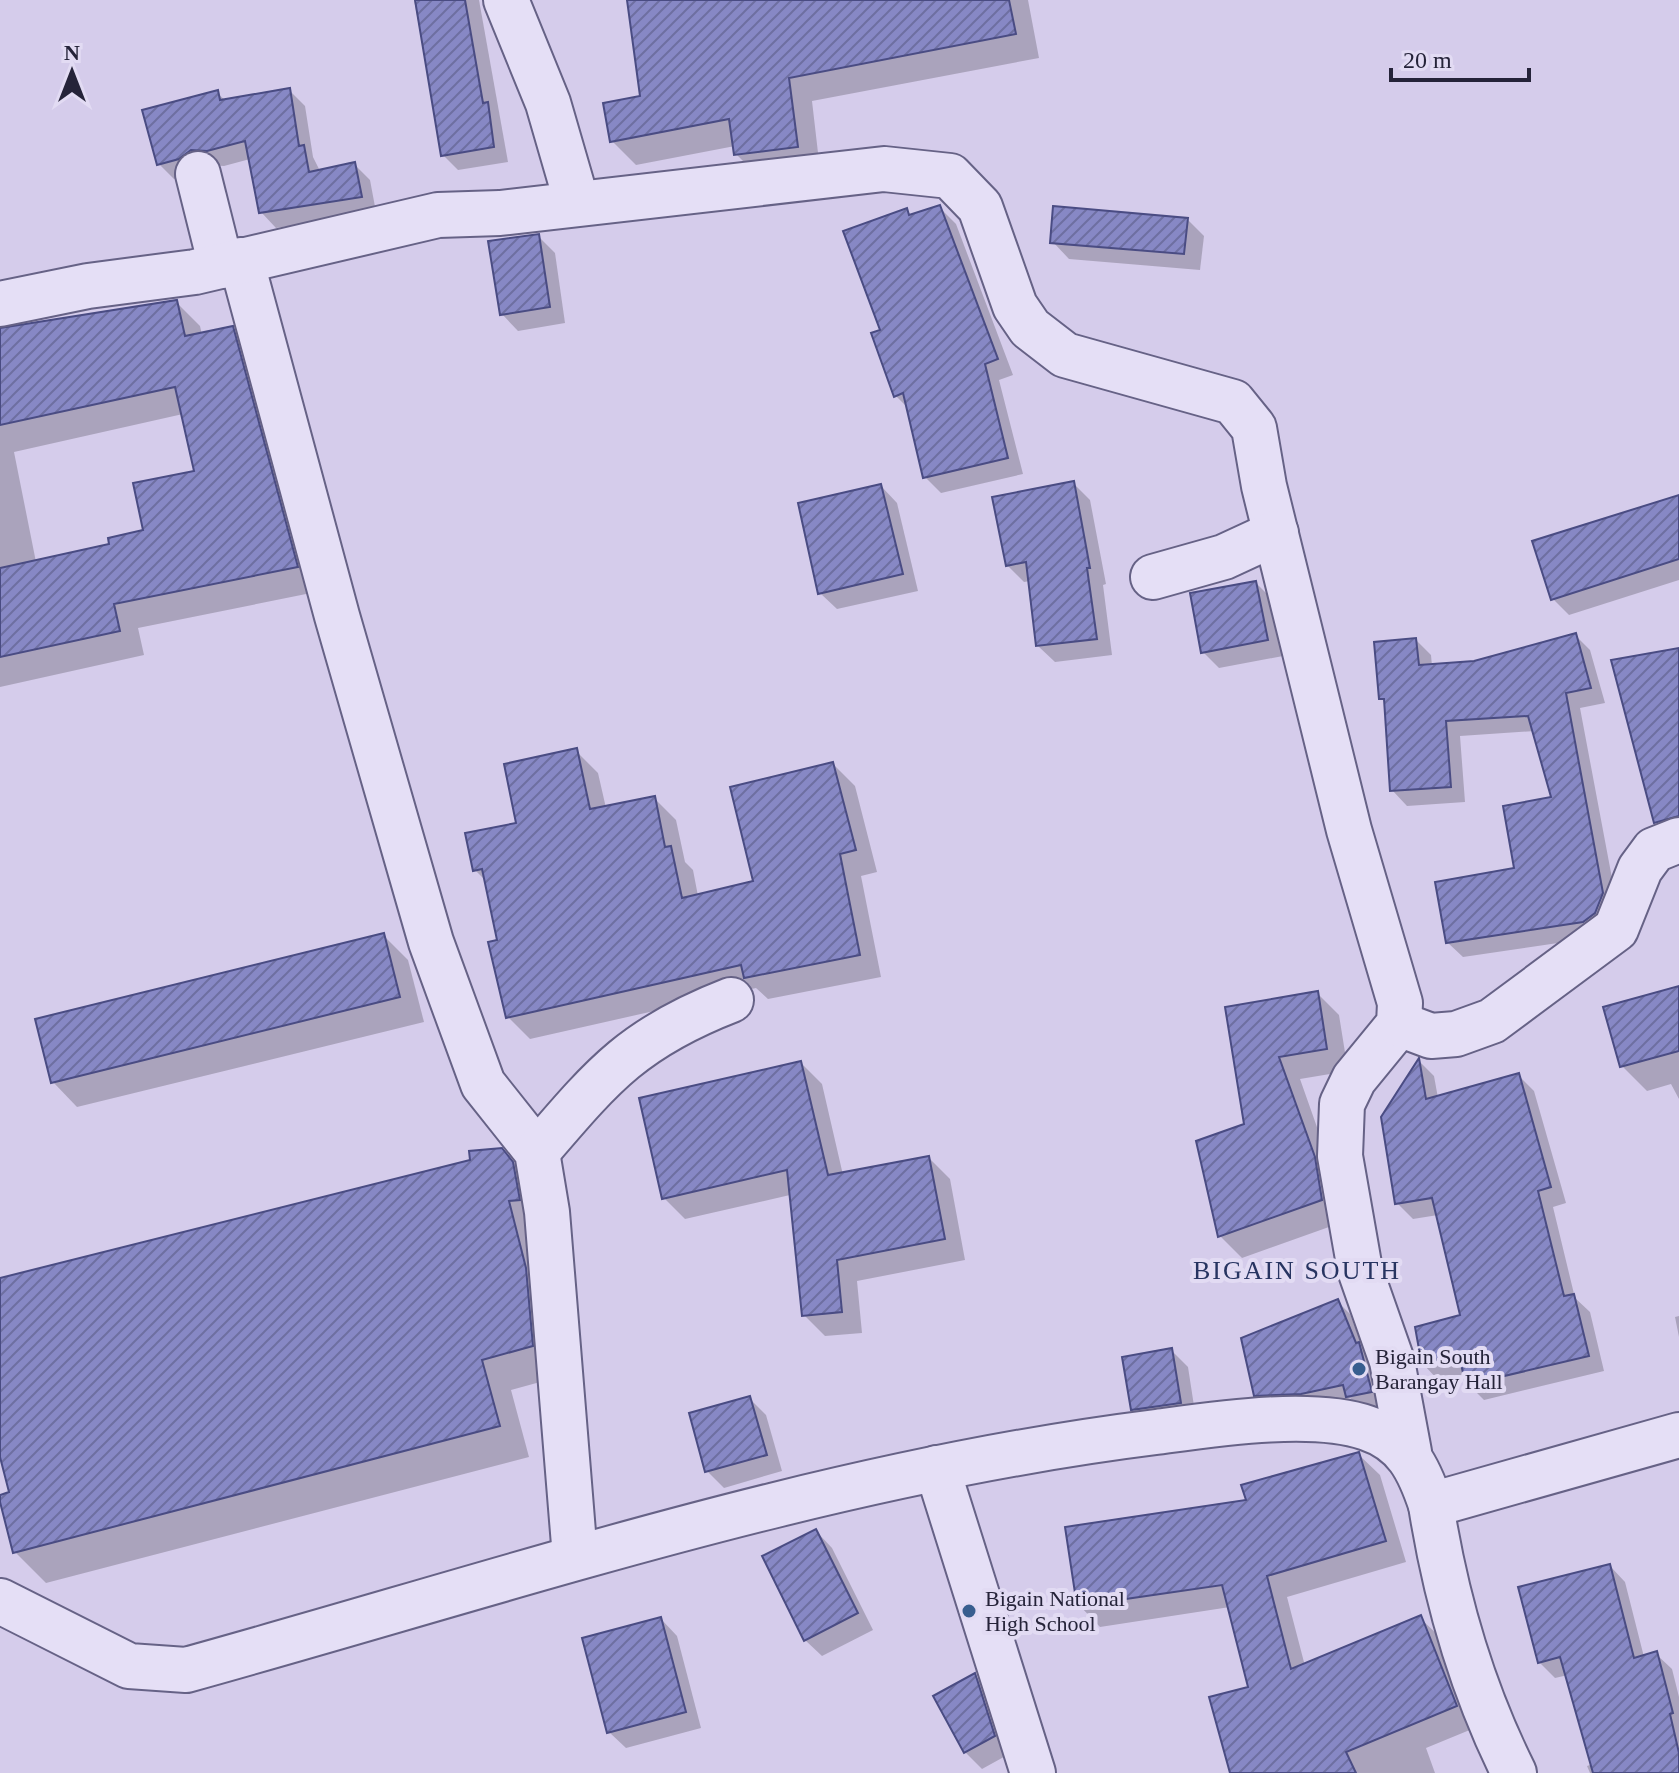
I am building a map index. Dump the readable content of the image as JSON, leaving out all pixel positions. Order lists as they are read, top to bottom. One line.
{"districts":["BIGAIN SOUTH"],"places":["Bigain South Barangay Hall","Bigain National High School"],"scale_bar":"20 m","north":"top"}
